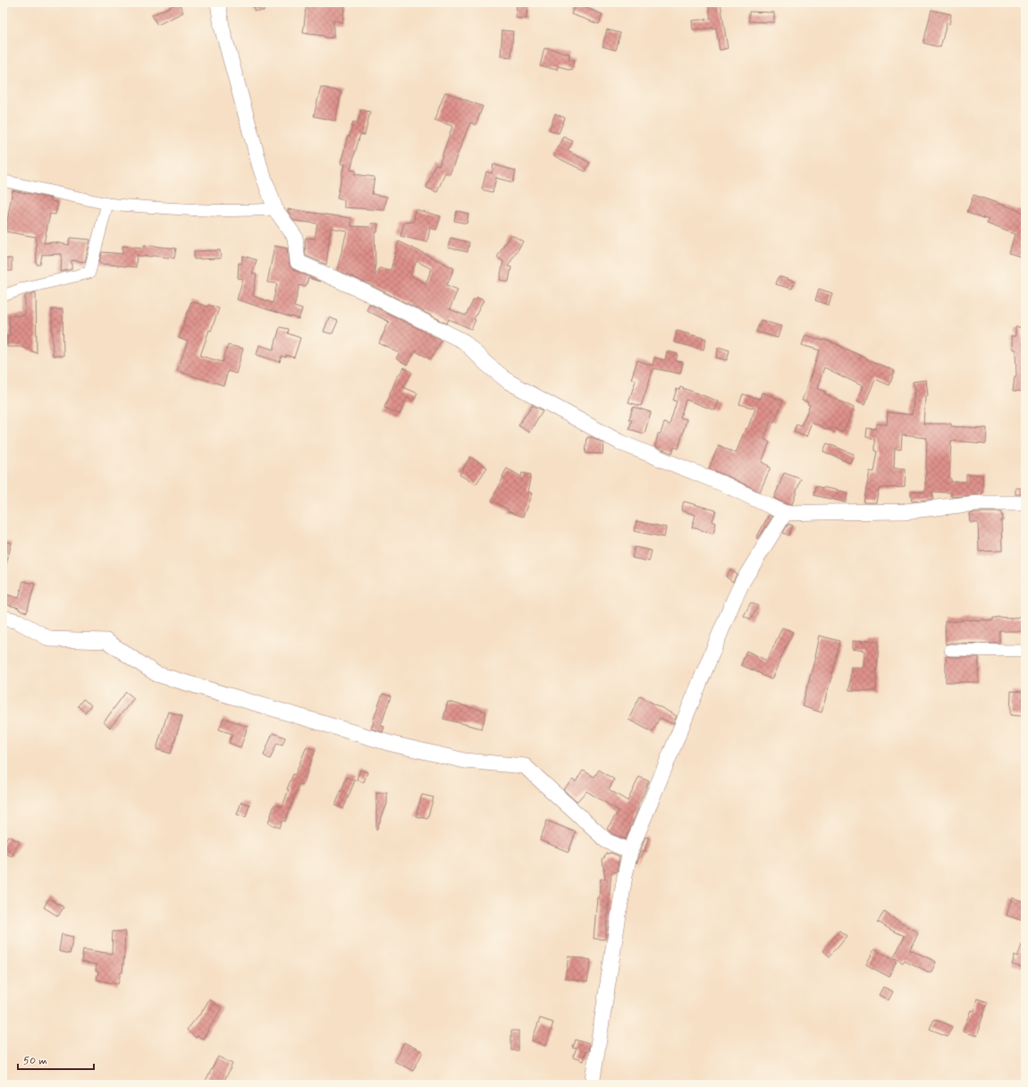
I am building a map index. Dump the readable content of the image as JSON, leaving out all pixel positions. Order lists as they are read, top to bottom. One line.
{"scale_bar":"50 m"}
